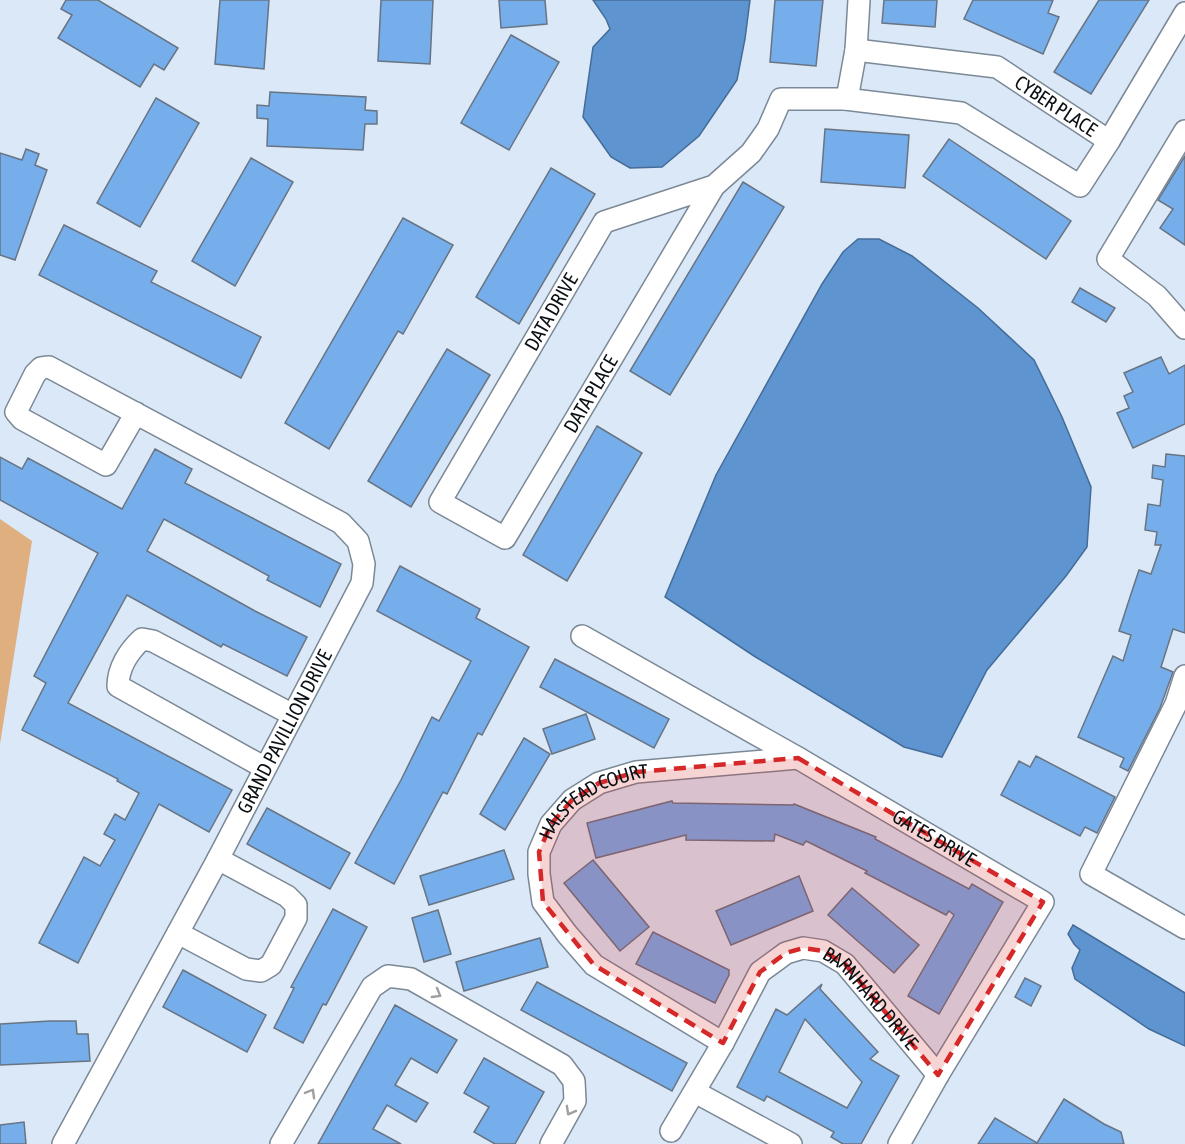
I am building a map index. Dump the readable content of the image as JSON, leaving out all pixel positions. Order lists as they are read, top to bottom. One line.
{"streets":{"street":["CYBER PLACE","DATA DRIVE","DATA PLACE","GRAND PAVILLION DRIVE","HALSTEAD COURT","GATES DRIVE","BARNHARD DRIVE"]},"crossings":[["DATA DRIVE","DATA PLACE"],["HALSTEAD COURT","GATES DRIVE"],["HALSTEAD COURT","BARNHARD DRIVE"],["GATES DRIVE","BARNHARD DRIVE"]]}
